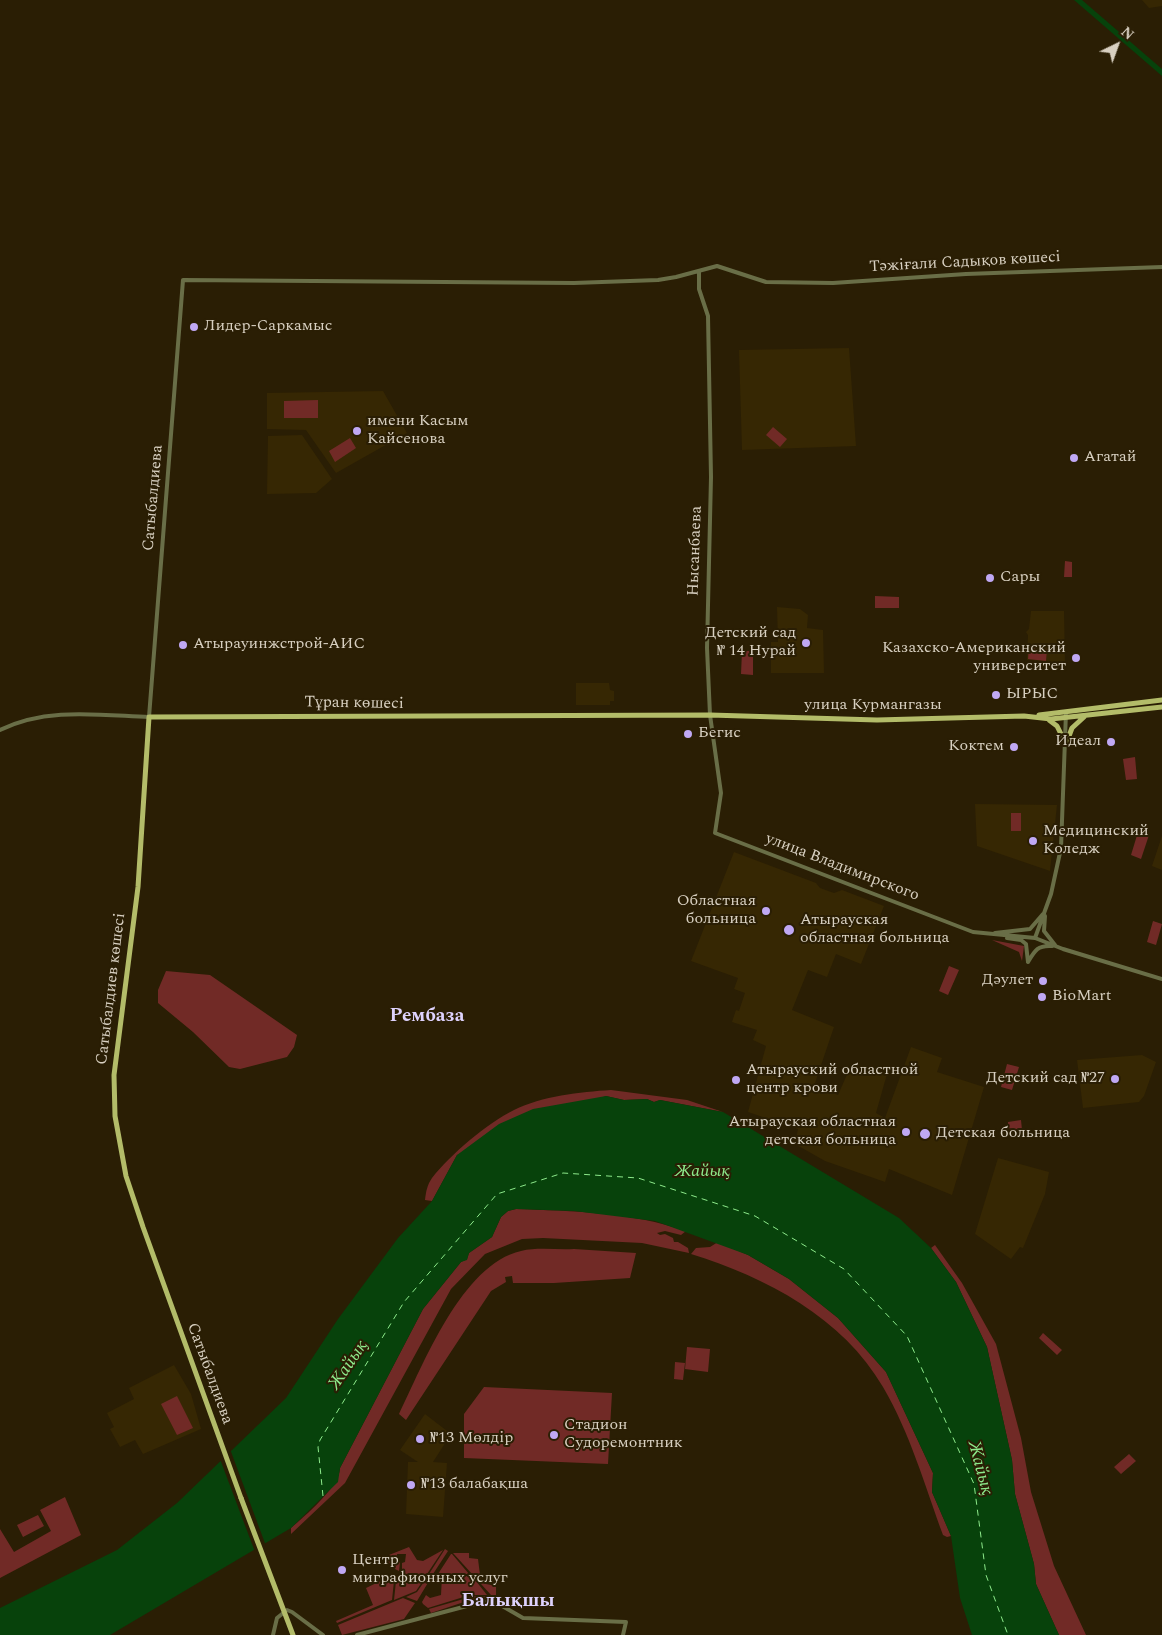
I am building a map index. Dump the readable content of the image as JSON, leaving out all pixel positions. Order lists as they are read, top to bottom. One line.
{"streets":{"main road":["Сатыбалдиева","Тұран көшесі","улица Курмангазы","Сатыбалдиев көшесі"],"street":["Тәжіғали Садықов көшесі","Нысанбаева","улица Владимирского"]},"crossings":[["Тәжіғали Садықов көшесі","Сатыбалдиева"],["Тәжіғали Садықов көшесі","Нысанбаева"],["Сатыбалдиева","Тұран көшесі"],["Сатыбалдиева","Сатыбалдиев көшесі"],["Нысанбаева","Тұран көшесі"],["Нысанбаева","улица Курмангазы"],["Нысанбаева","улица Владимирского"],["Тұран көшесі","улица Курмангазы"],["Тұран көшесі","Сатыбалдиев көшесі"]],"districts":["Рембаза","Балықшы"],"water":["Жайық"],"places":["Лидер-Саркамыс","имени Касым Кайсенова","Агатай","Сары","Детский сад № 14 Нурай","Атырауинжстрой-АИС","Казахско-Американский университет","ЫРЫС","Бегис","Идеал","Коктем","Медицинский Коледж","Областная больница","Атырауская областная больница","Дәулет","BioMart","Детский сад №27","Атырауский областной центр крови","Атырауская областная детская больница","Детская больница","Стадион Судоремонтник","№13 Мөлдiр","№13 балабақша","Центр миграфионных услуг"],"north":"top right"}
